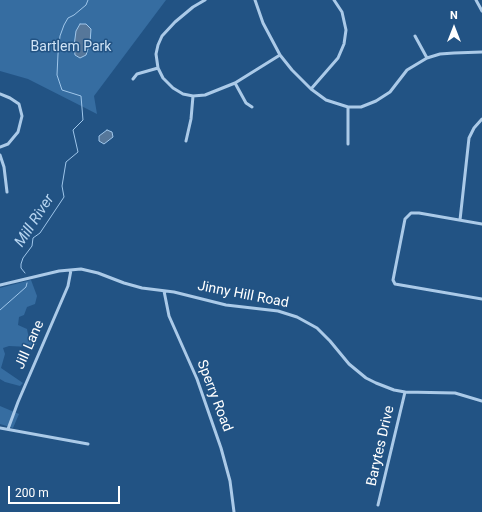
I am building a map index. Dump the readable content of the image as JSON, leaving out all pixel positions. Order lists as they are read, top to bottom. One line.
{"streets":{"street":["Jinny Hill Road","Jill Lane","Sperry Road","Barytes Drive"]},"crossings":[["Jinny Hill Road","Jill Lane"],["Jinny Hill Road","Sperry Road"],["Jinny Hill Road","Barytes Drive"]],"water":["Mill River"],"parks":["Bartlem Park"],"scale_bar":"200 m","north":"top"}
